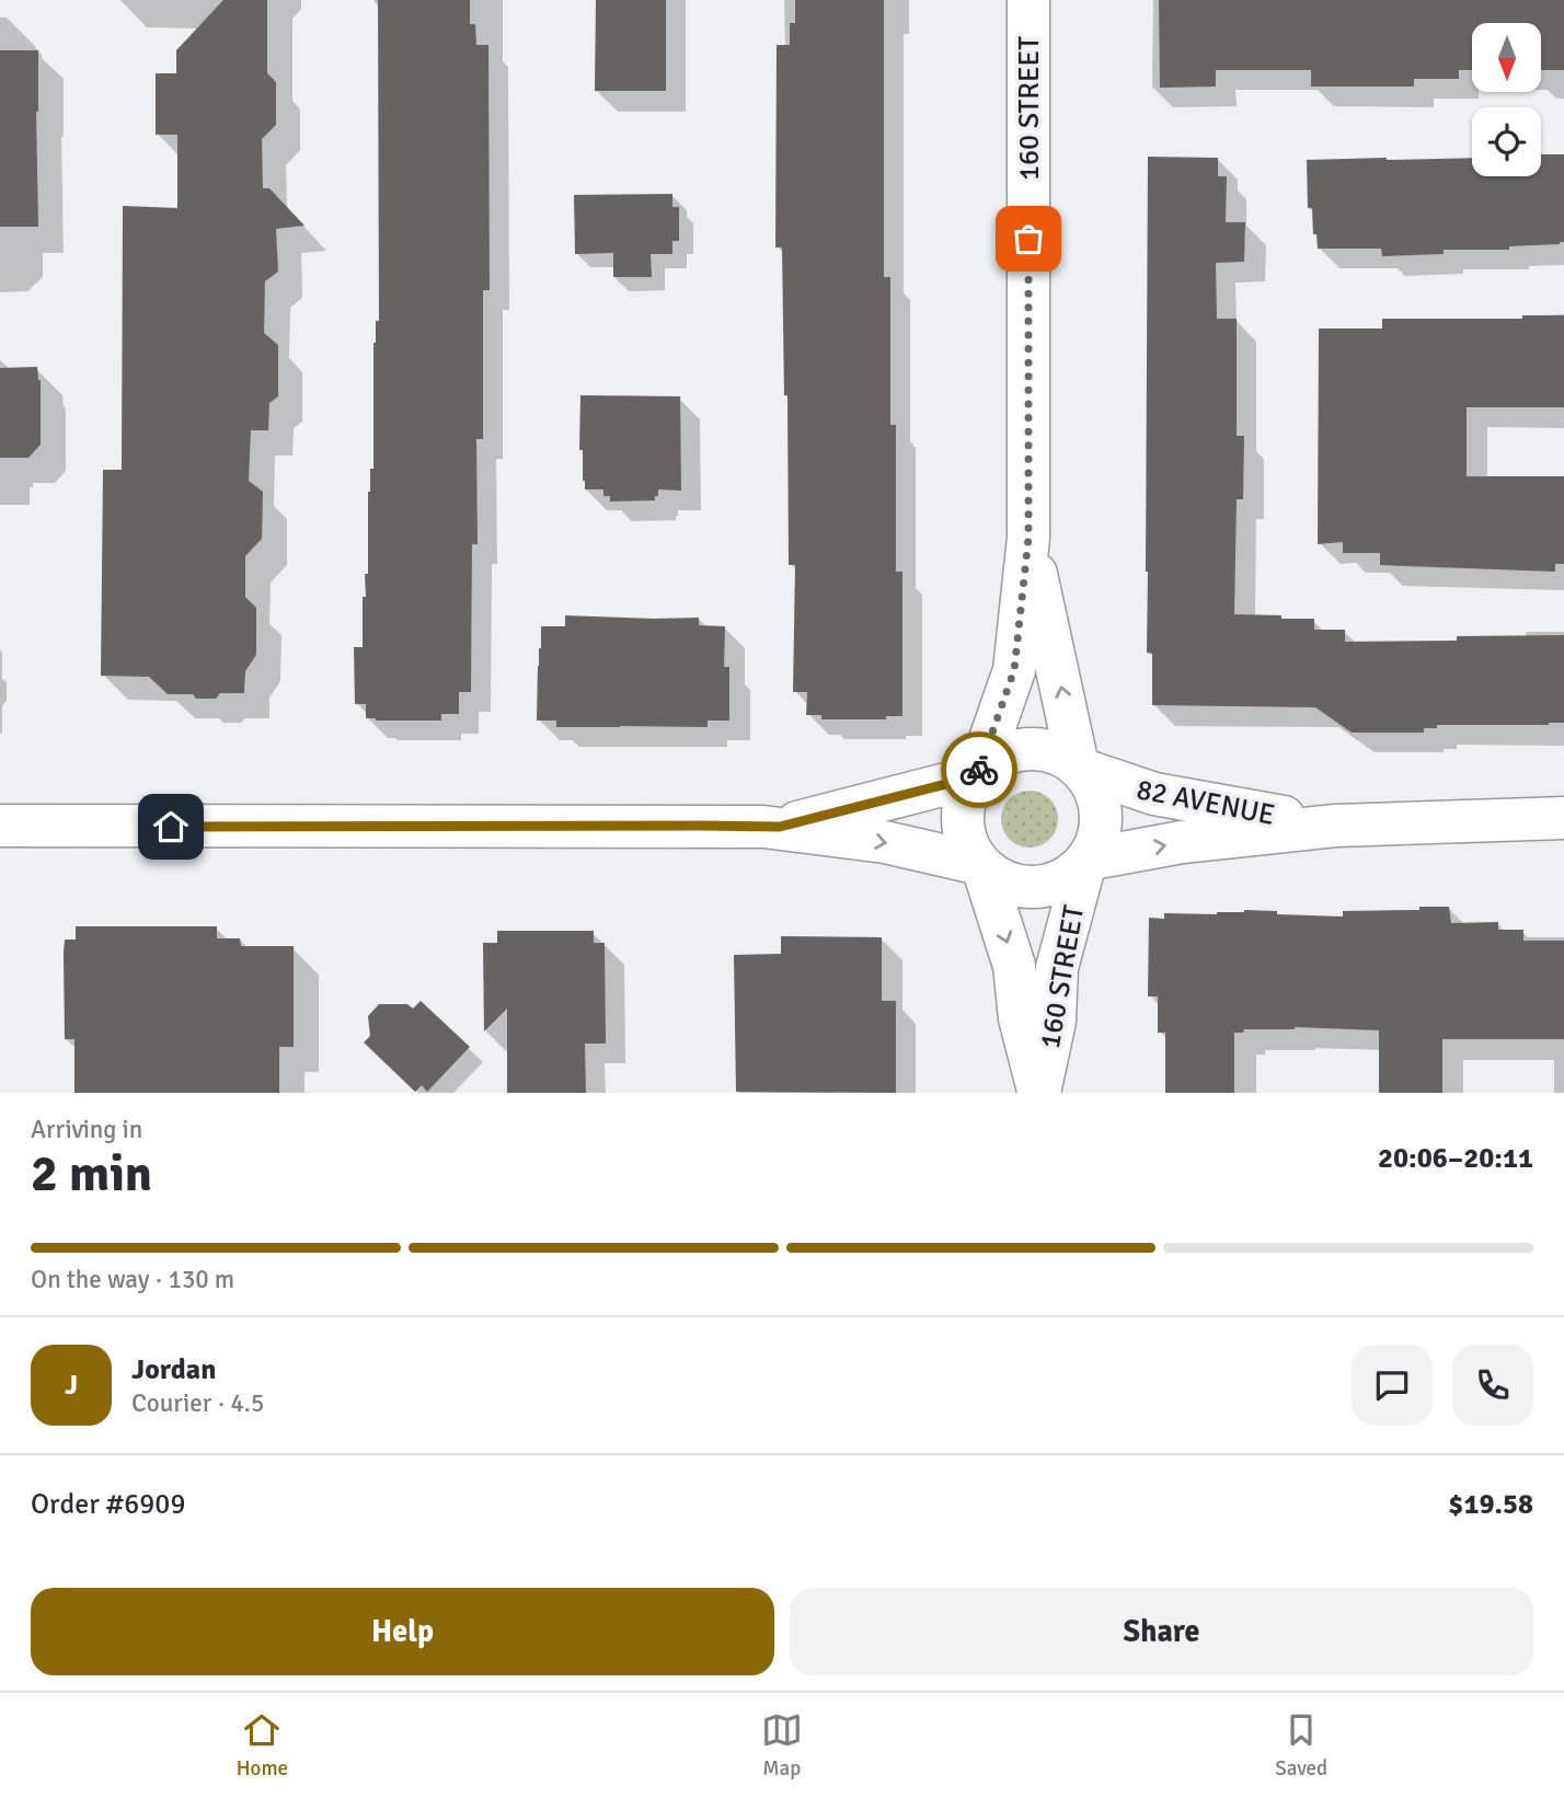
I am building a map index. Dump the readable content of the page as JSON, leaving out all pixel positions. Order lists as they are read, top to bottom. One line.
{"streets":{"street":["160 STREET","82 AVENUE"]},"crossings":[["160 STREET","82 AVENUE"]],"north":"bottom","page":{"heading":["2 min","Arriving in","20:06–20:11"],"panel":["Jordan","Courier · 4.5","Order #6909","$19.58"],"bar":"On the way · 130 m","round":"J","buttons":["Help","Share"],"tabs":["Home","Map","Saved"]}}
